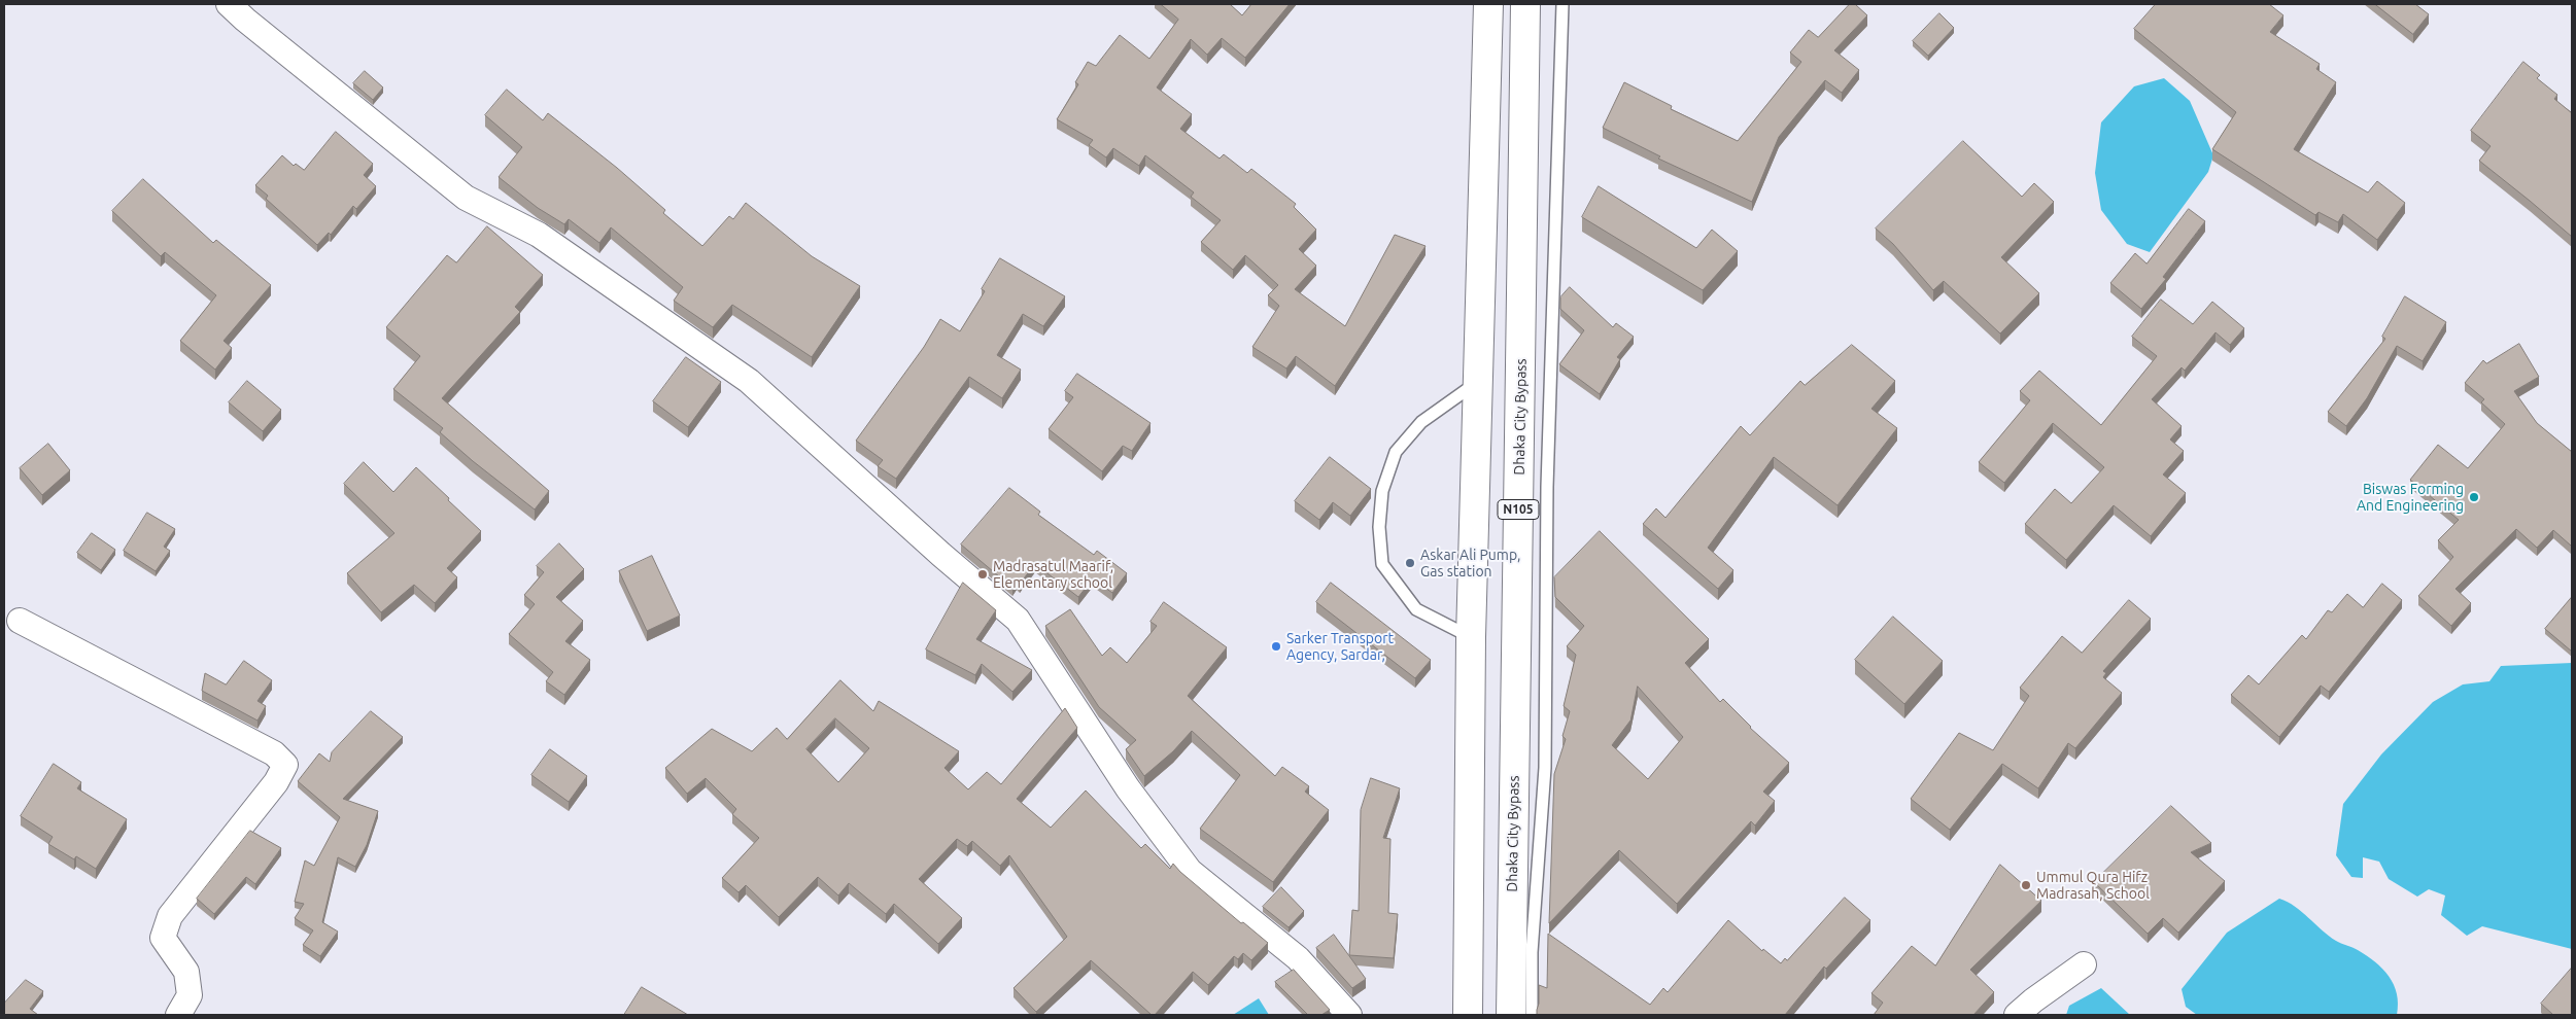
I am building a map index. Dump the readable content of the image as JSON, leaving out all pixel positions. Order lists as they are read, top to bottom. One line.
{"streets":{"highway":["Dhaka City Bypass","N105"]},"places":["Biswas Forming And Engineering","Askar Ali Pump, Gas station","Madrasatul Maarif, Elementary school","Sarker Transport Agency, Sardar,","Ummul Qura Hifz Madrasah, School"]}
